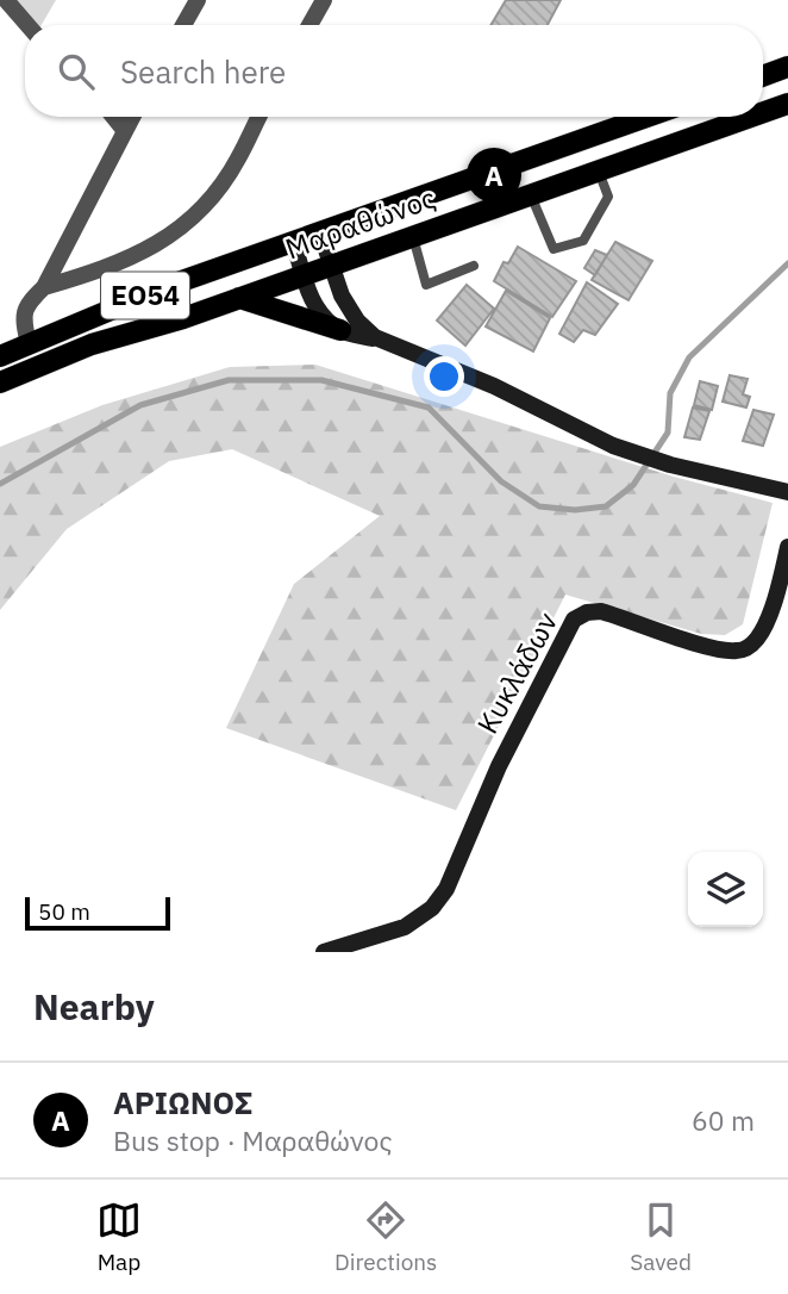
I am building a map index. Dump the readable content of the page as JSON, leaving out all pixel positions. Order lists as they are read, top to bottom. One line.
{"streets":{"main road":["Μαραθώνος","ΕΟ54"],"street":["Κυκλάδων"]},"scale_bar":"50 m","page":{"search":"Search here","pins":"A","scale":"50 m","heading":"Nearby","list":[{"mark":"A","name":"ΑΡΙΩΝΟΣ","note":"Bus stop · Μαραθώνος","value":"60 m"}],"nav":["Map","Directions","Saved"]}}
